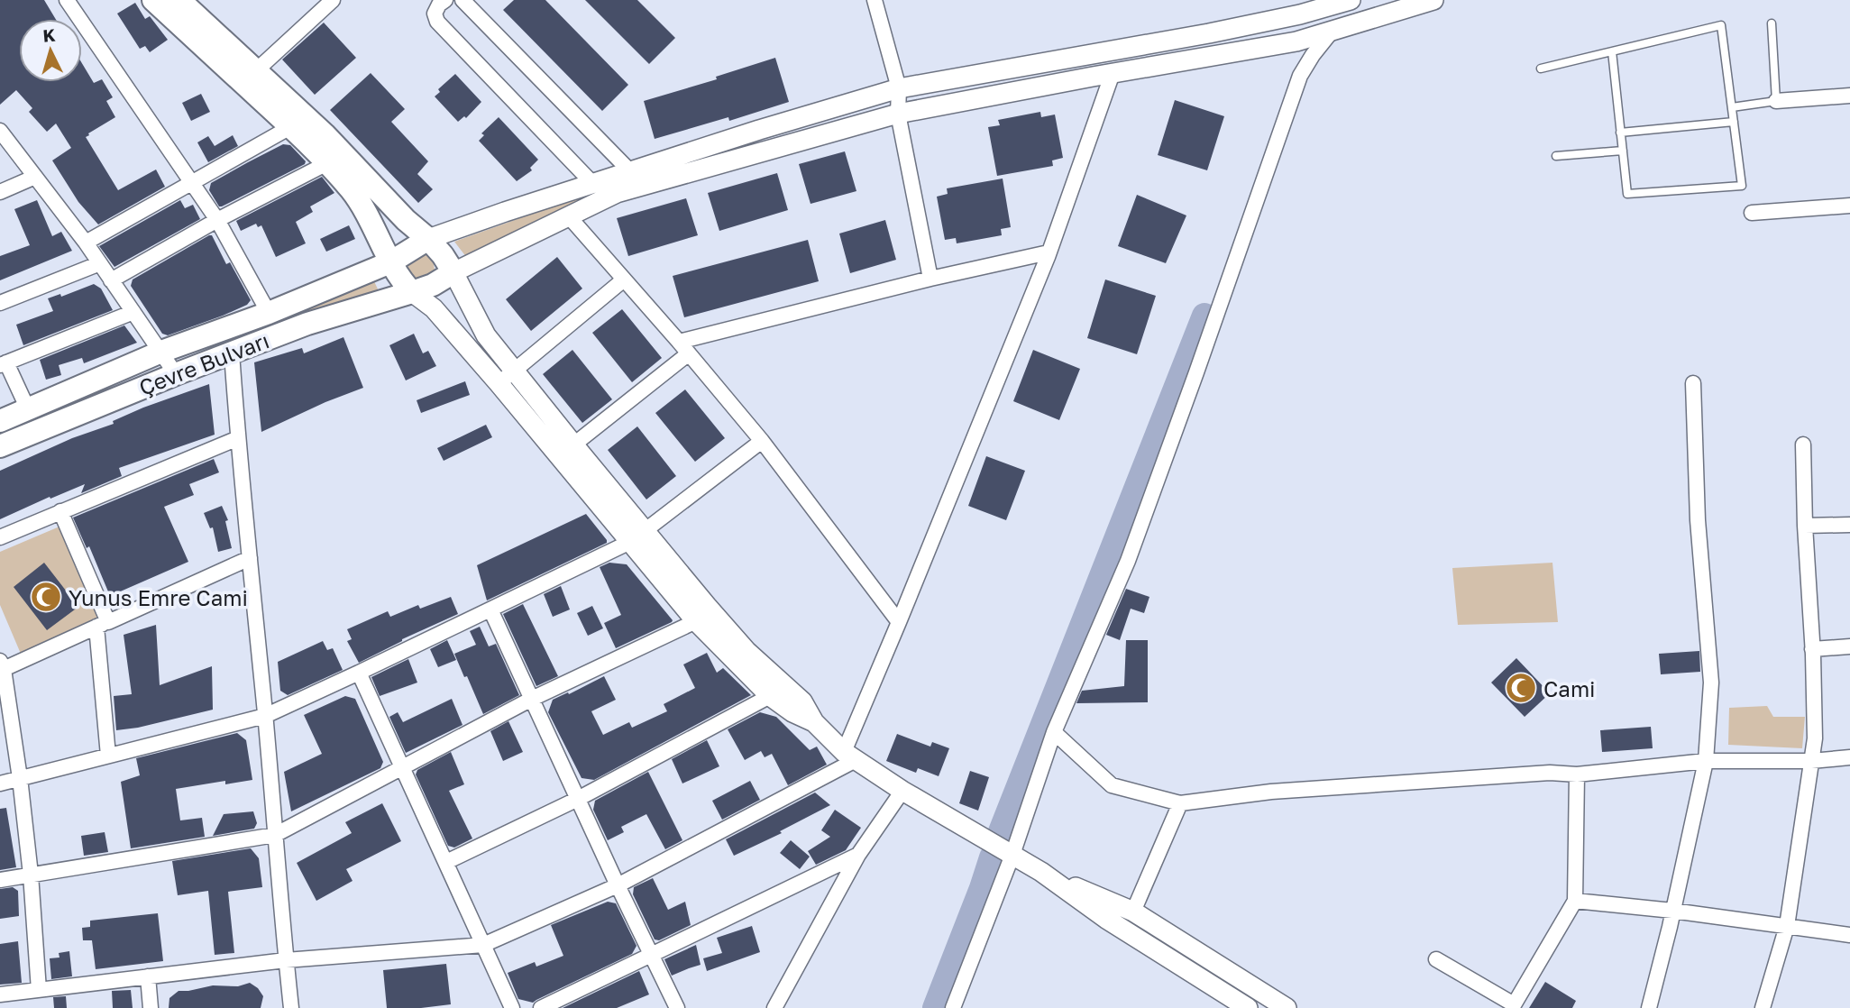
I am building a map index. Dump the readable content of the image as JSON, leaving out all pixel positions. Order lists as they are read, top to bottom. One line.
{"streets":{"main road":["Çevre Bulvarı"]},"places":{"mosque":["Yunus Emre Cami","Cami"]},"north":"top"}
